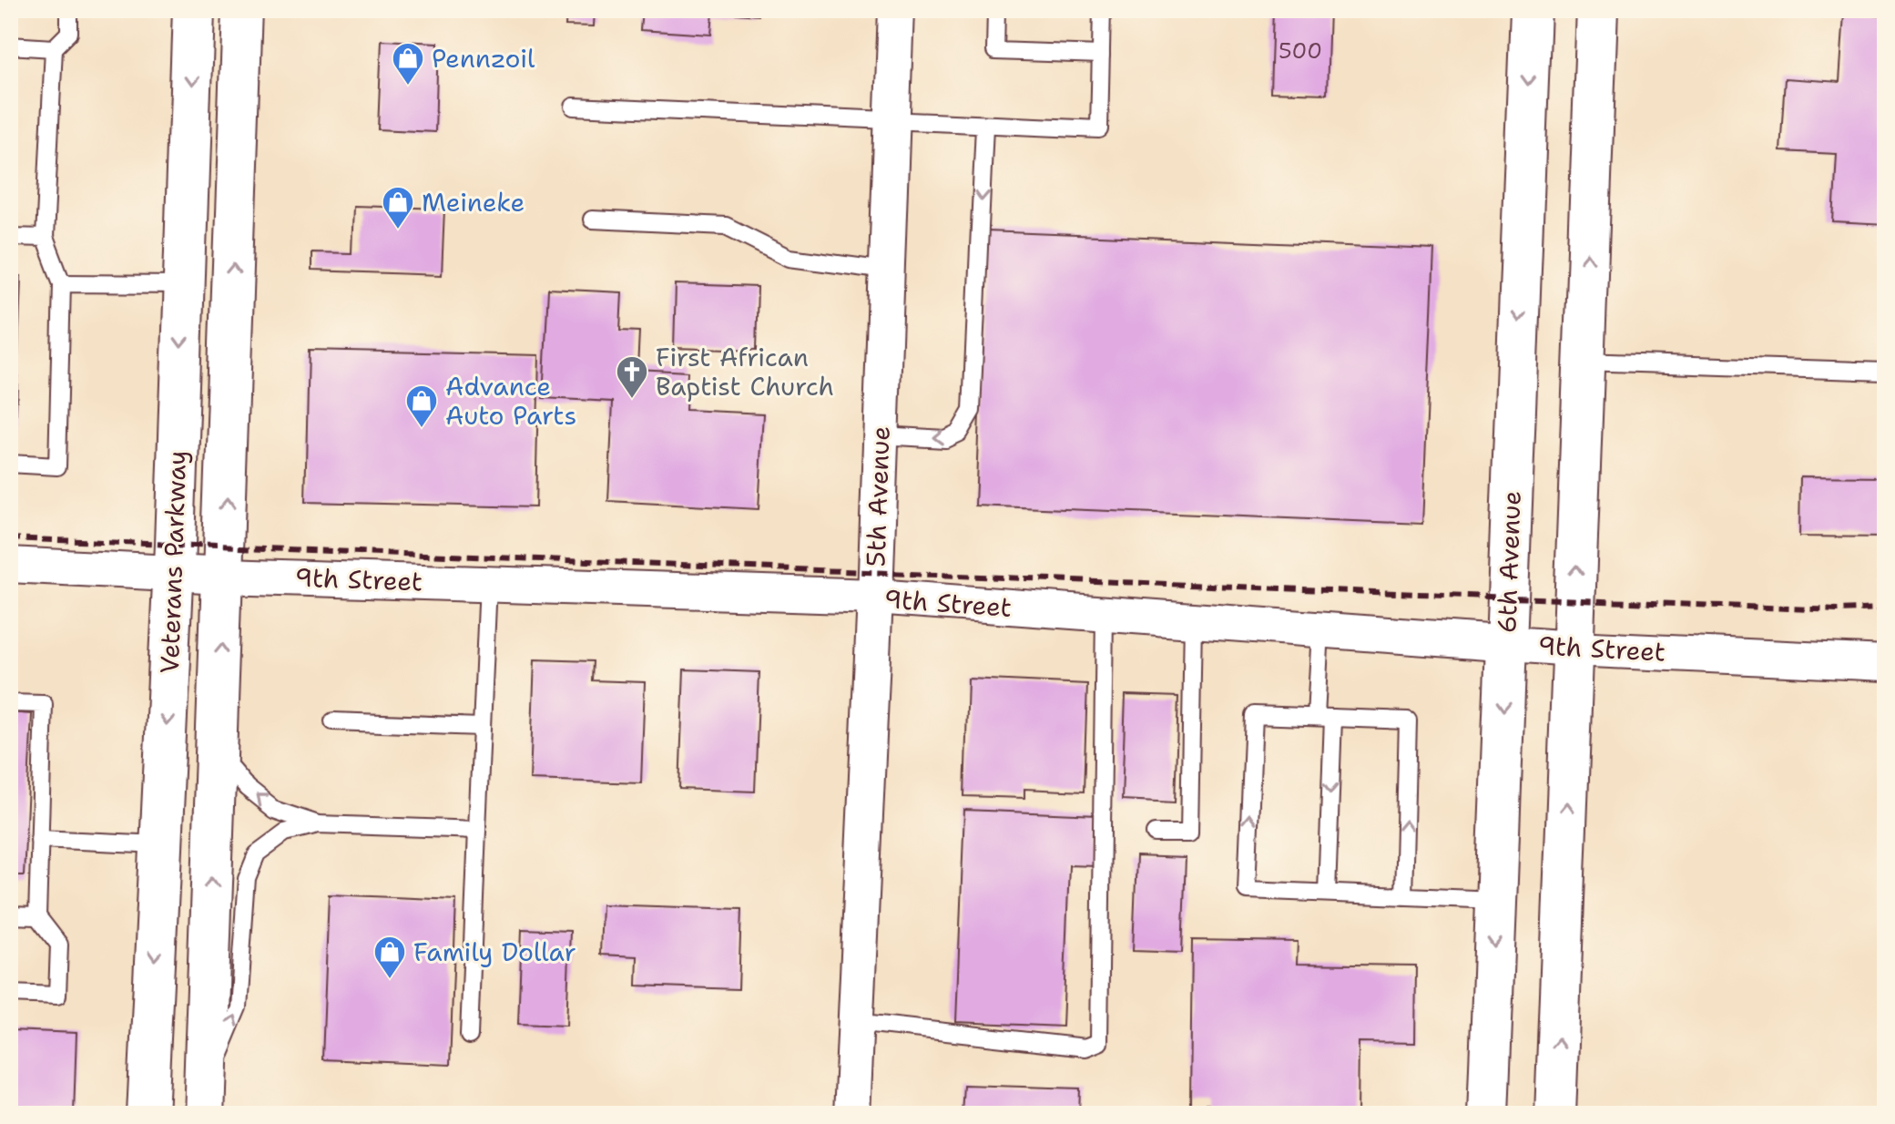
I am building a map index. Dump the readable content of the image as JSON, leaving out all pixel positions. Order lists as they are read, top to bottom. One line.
{"streets":{"main road":["Veterans Parkway","6th Avenue"],"street":["5th Avenue","9th Street"]},"crossings":[["5th Avenue","9th Street"],["Veterans Parkway","9th Street"],["6th Avenue","9th Street"]],"places":{"shop":["Pennzoil","Meineke","Advance Auto Parts","Family Dollar"],"church":["First African Baptist Church"]},"house_numbers":["500"]}
